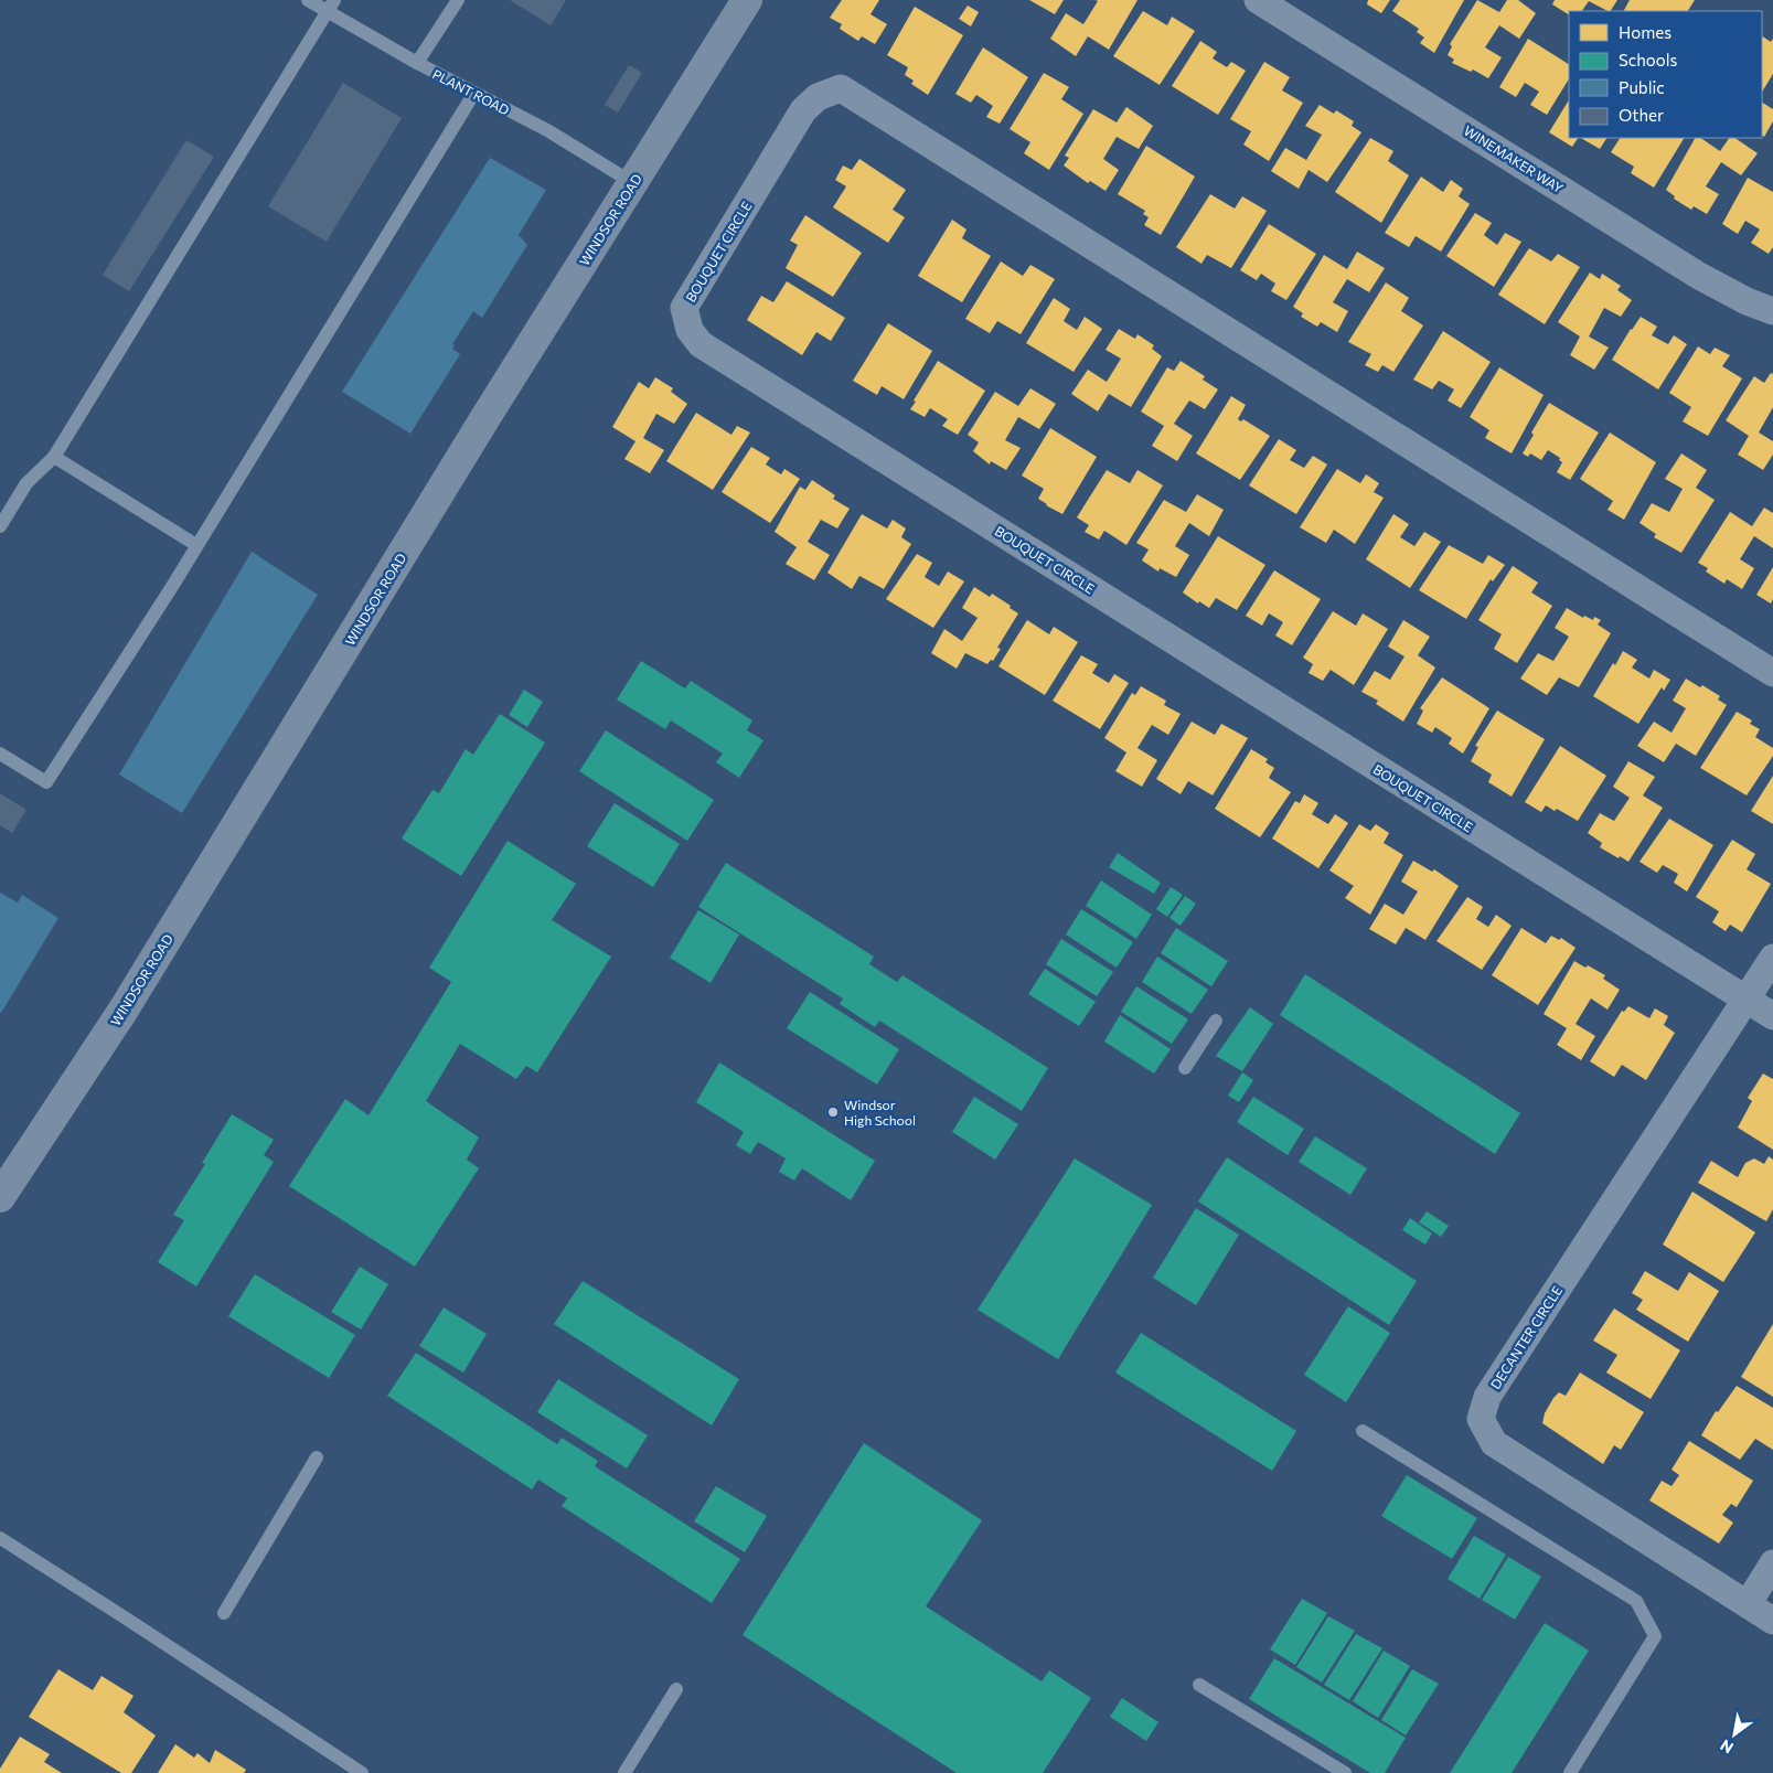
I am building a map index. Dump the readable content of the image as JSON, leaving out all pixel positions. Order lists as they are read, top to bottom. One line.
{"streets":{"main road":["WINDSOR ROAD"],"street":["WINEMAKER WAY","BOUQUET CIRCLE","DECANTER CIRCLE"],"lane":["PLANT ROAD"]},"crossings":[["PLANT ROAD","WINDSOR ROAD"],["BOUQUET CIRCLE","DECANTER CIRCLE"]],"places":["Windsor High School"],"legend":["Homes","Schools","Public","Other"],"north":"bottom left"}
